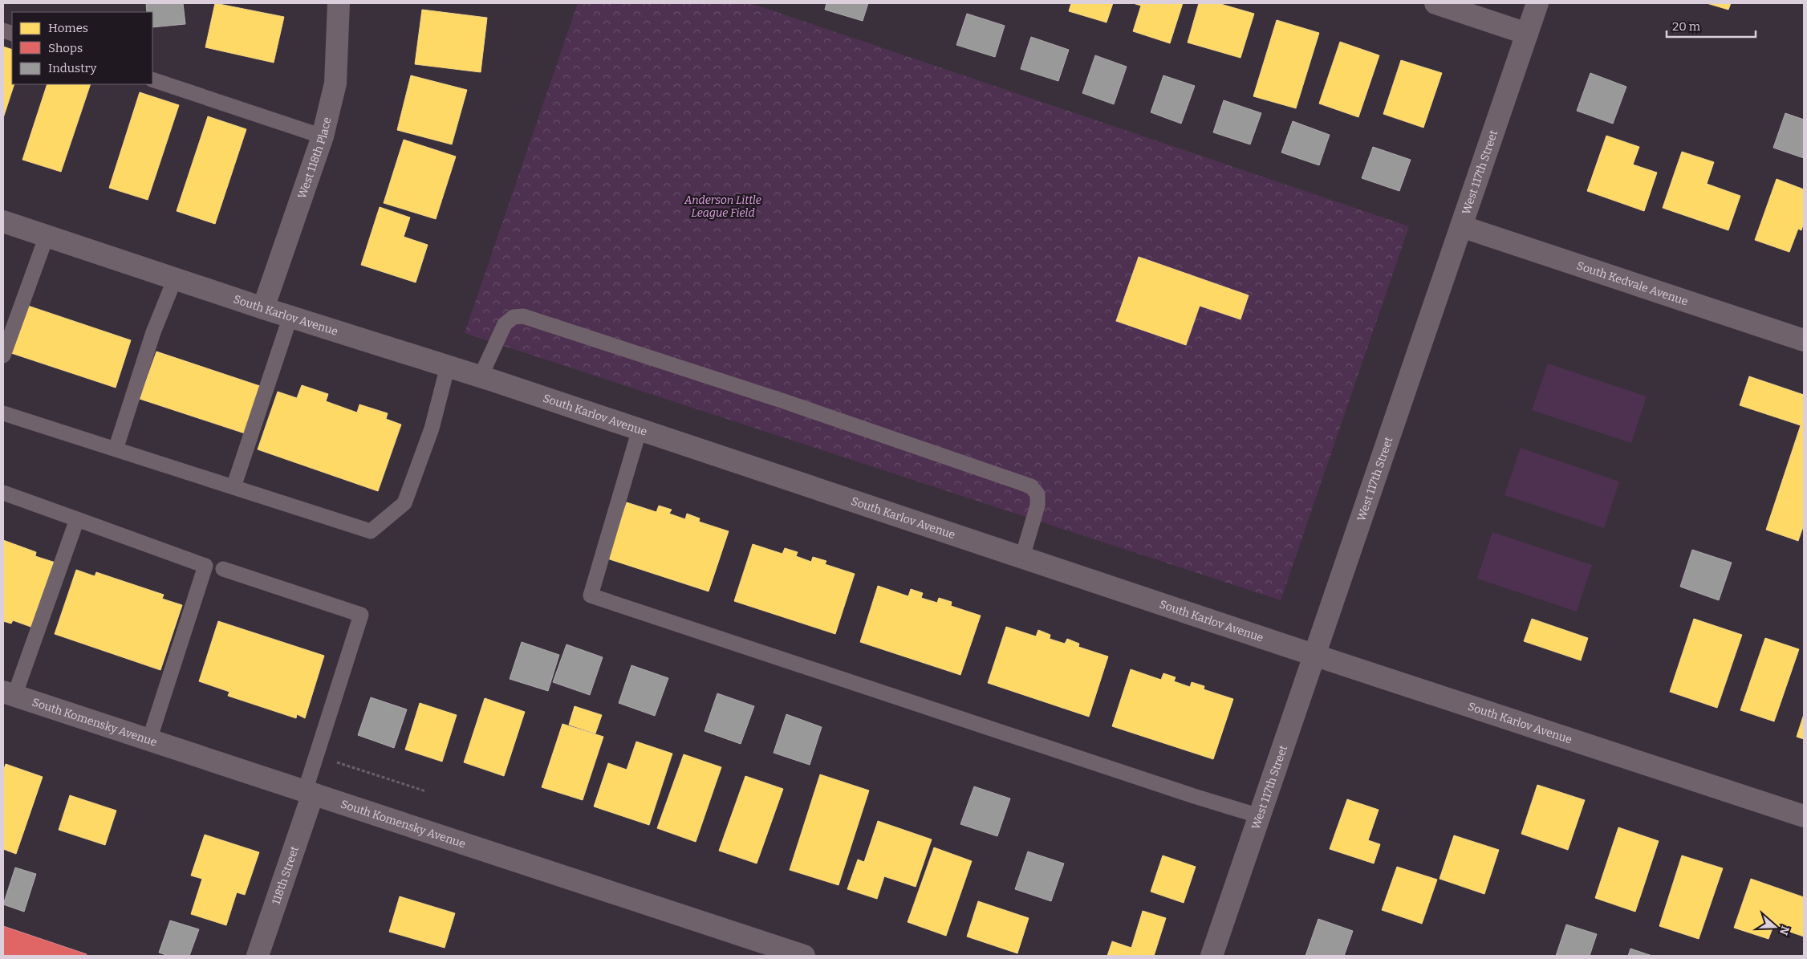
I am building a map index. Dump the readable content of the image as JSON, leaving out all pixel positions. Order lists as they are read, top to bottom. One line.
{"streets":{"street":["West 118th Place","West 117th Street","South Kedvale Avenue","South Karlov Avenue","South Komensky Avenue","118th Street"]},"crossings":[["West 118th Place","South Karlov Avenue"],["West 117th Street","South Kedvale Avenue"],["West 117th Street","South Karlov Avenue"],["South Komensky Avenue","118th Street"]],"parks":["Anderson Little League Field"],"legend":["Homes","Shops","Industry"],"scale_bar":"20 m","north":"right"}
